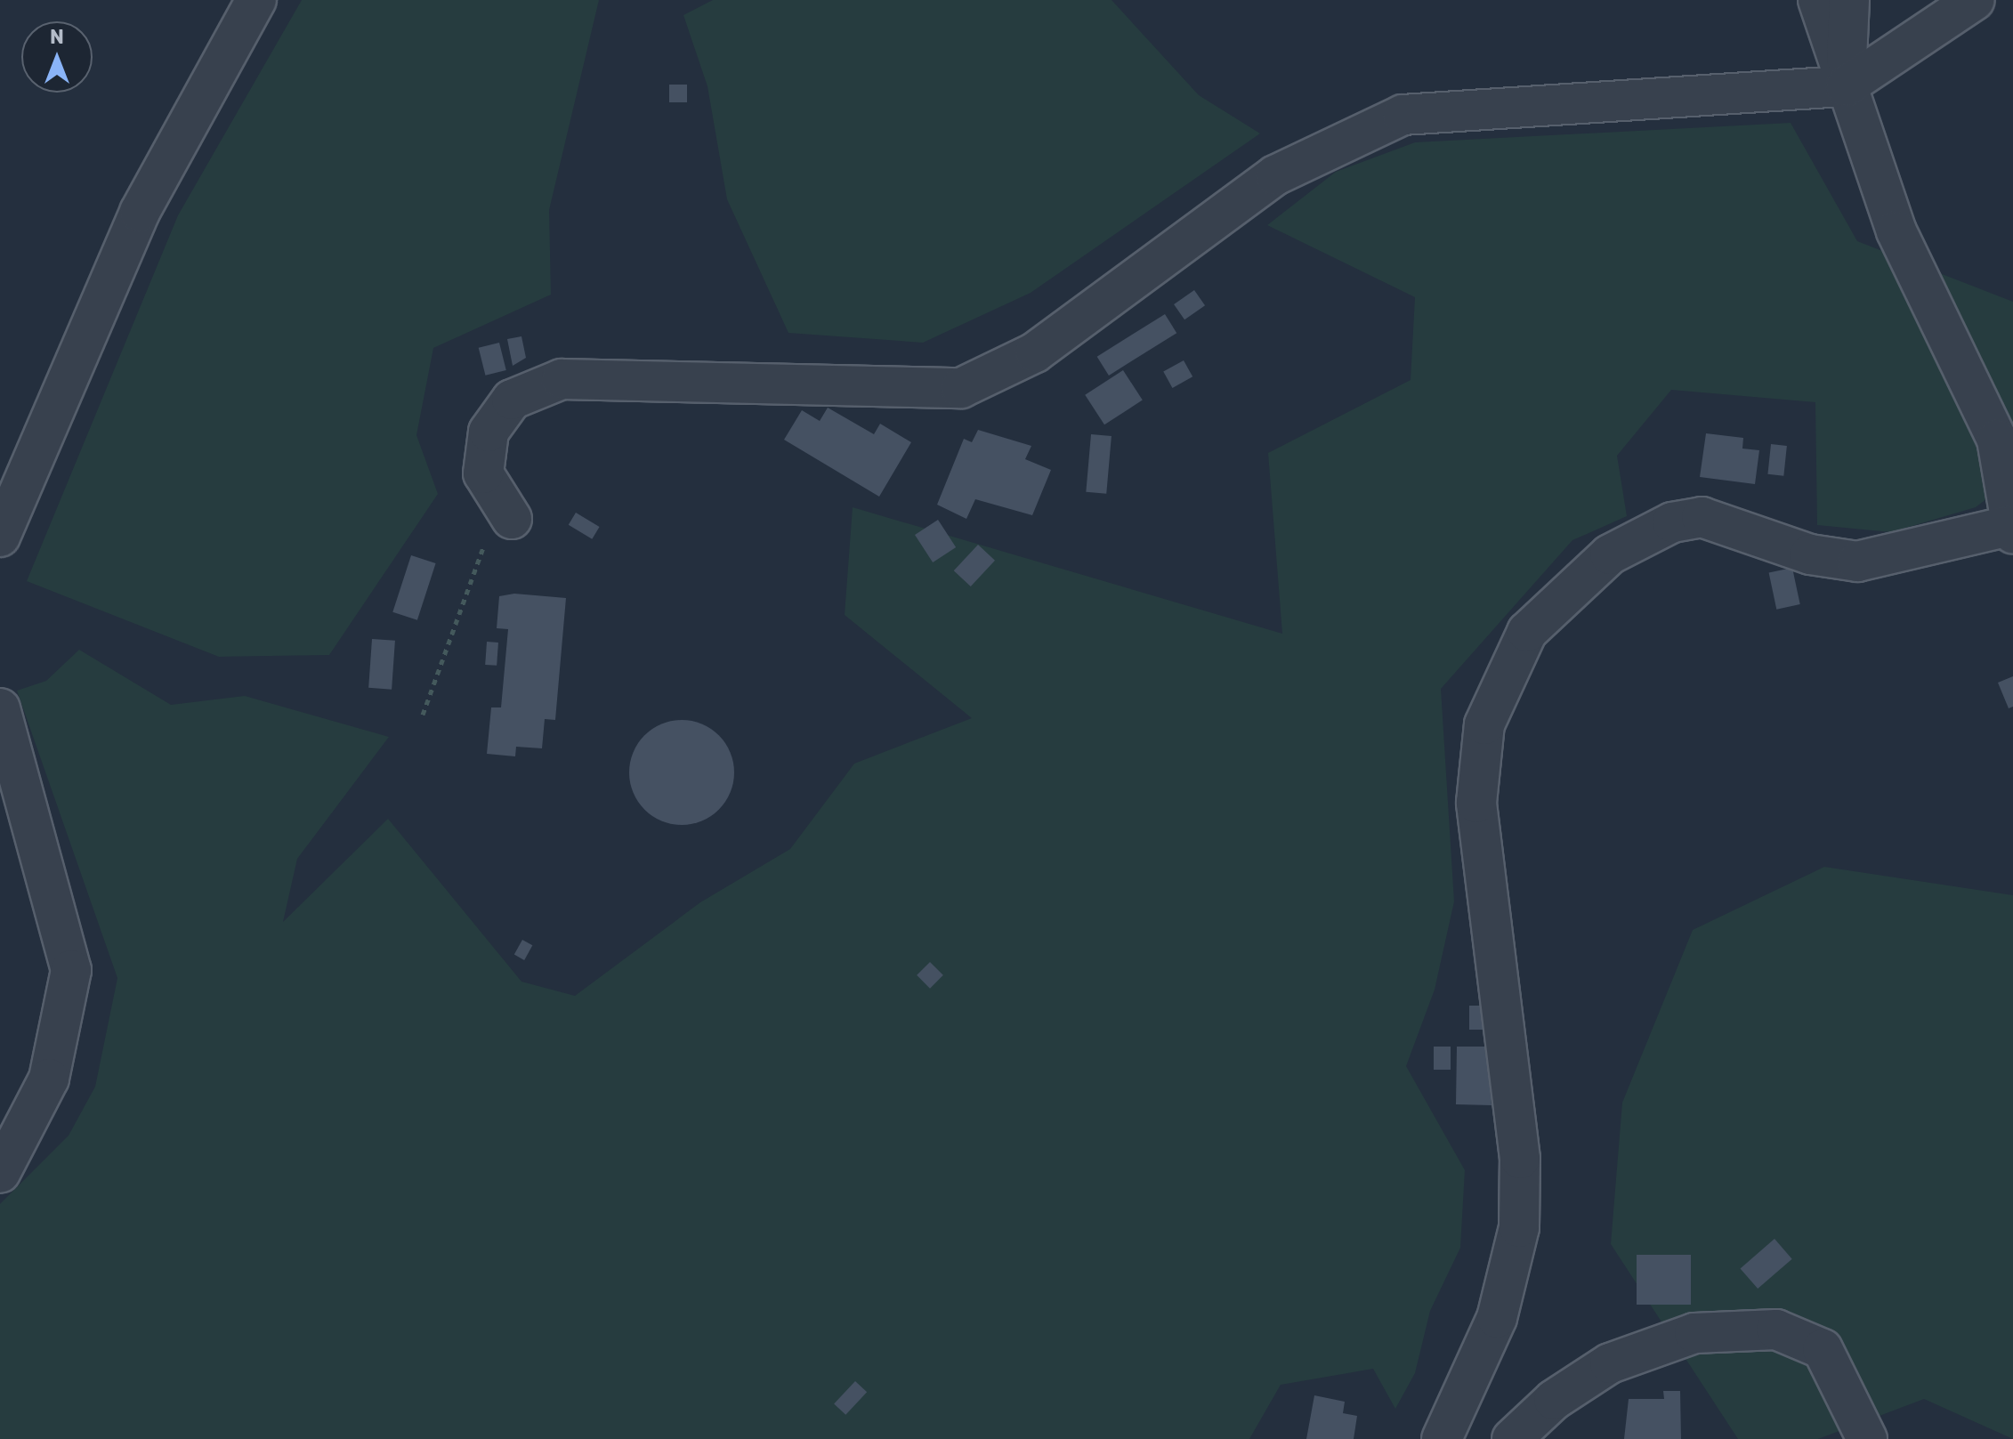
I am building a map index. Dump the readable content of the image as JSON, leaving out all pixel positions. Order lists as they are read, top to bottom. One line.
{"north":"top"}
